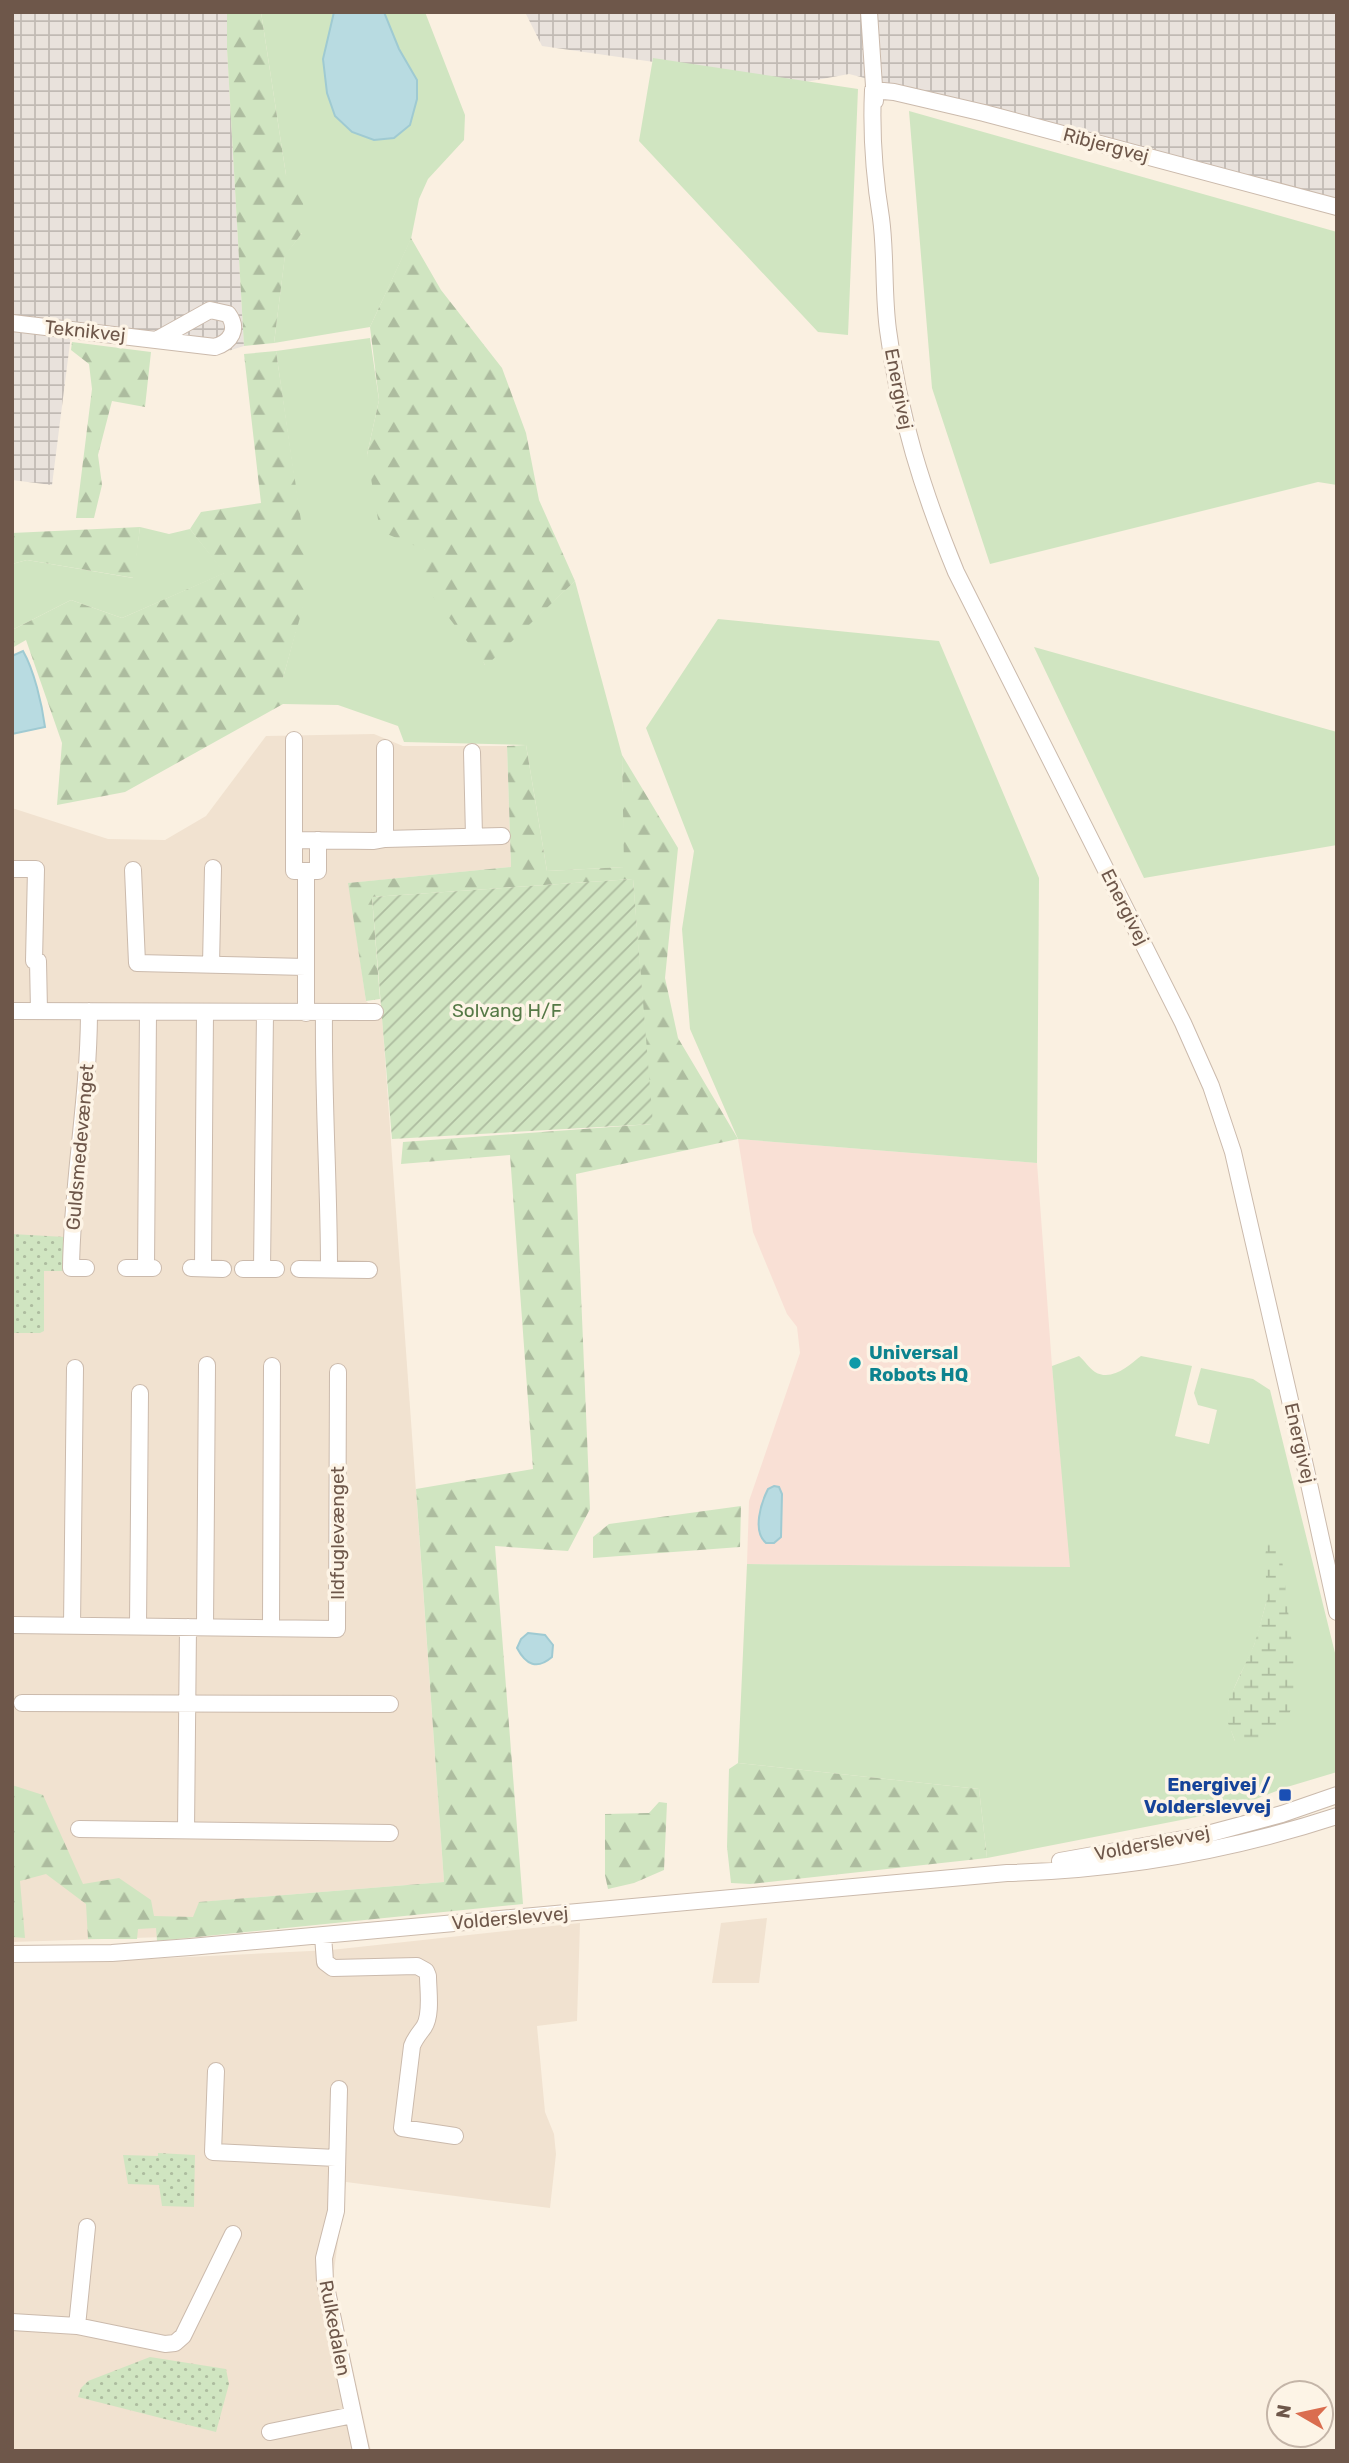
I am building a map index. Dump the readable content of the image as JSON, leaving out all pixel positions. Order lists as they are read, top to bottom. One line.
{"streets":{"street":["Ribjergvej","Teknikvej","Energivej","Guldsmedevænget","Ildfuglevænget","Volderslevvej","Rulkedalen"]},"crossings":[["Ribjergvej","Energivej"]],"parks":["Solvang H/F"],"places":{"other":["Universal Robots HQ"],"transit":["Energivej / Volderslevvej"]},"north":"left"}
